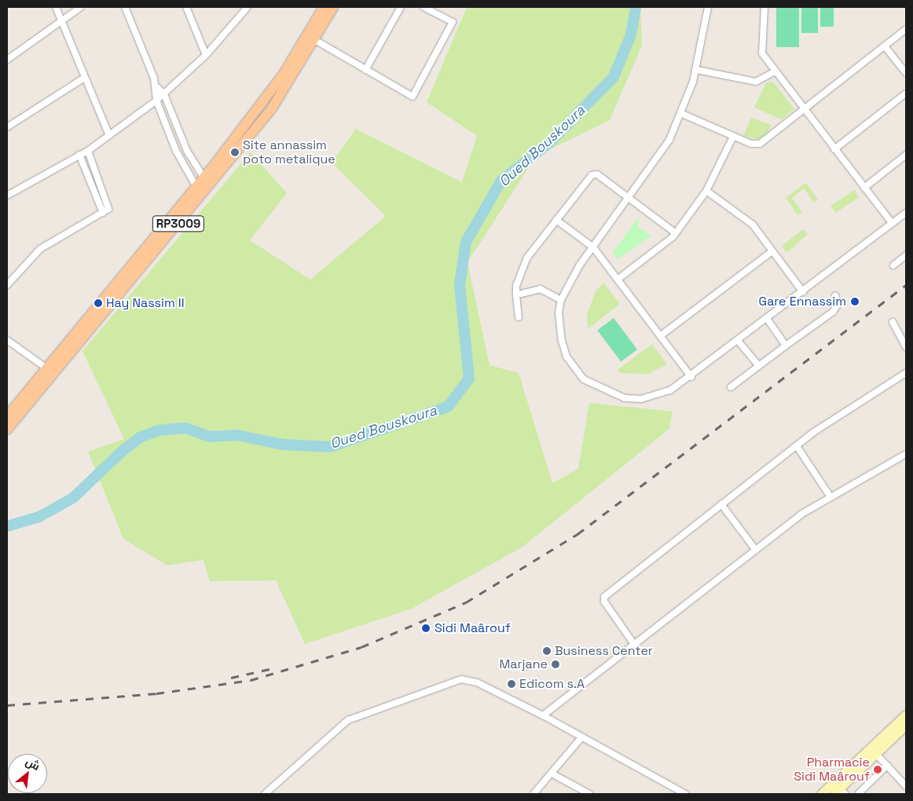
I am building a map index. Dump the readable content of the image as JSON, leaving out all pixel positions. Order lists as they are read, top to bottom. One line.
{"streets":{"main road":["RP3009"]},"water":["Oued Bouskoura"],"places":["Site annassim poto metalique","Gare Ennassim","Hay Nassim II","Sidi Maârouf","Business Center","Marjane","Edicom s.A","Pharmacie Sidi Maârouf"],"north":"top right"}
